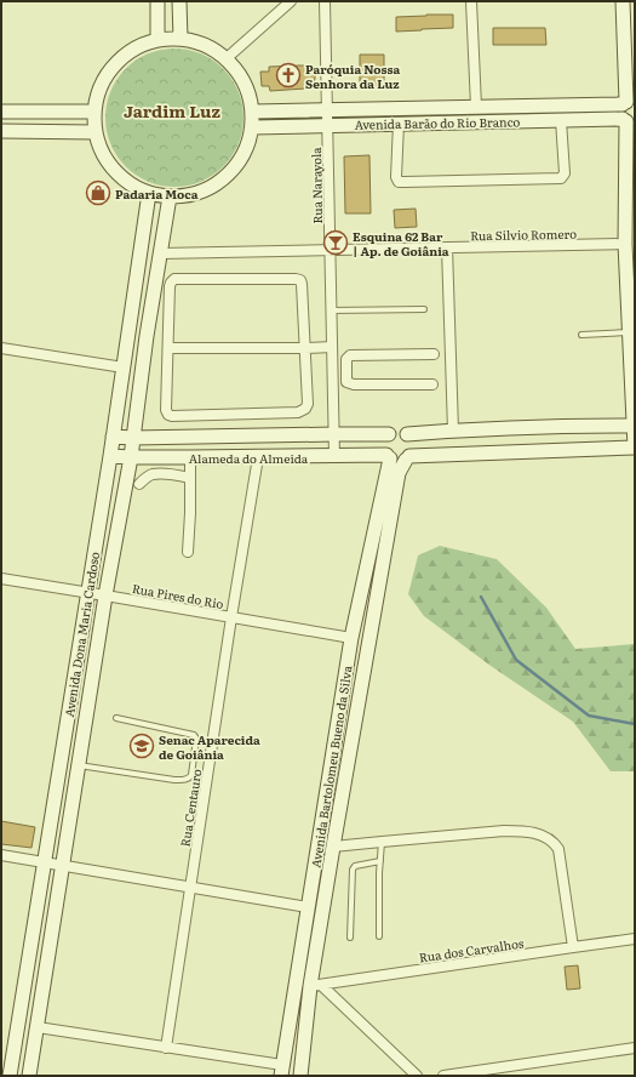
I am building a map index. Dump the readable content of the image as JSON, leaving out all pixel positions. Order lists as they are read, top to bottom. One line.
{"streets":{"street":["Avenida Barão do Rio Branco","Rua Narayola","Rua Silvio Romero","Alameda do Almeida","Rua Pires do Rio","Avenida Dona Maria Cardoso","Avenida Bartolomeu Bueno da Silva","Rua Centauro","Rua dos Carvalhos"]},"crossings":[["Avenida Barão do Rio Branco","Rua Narayola"],["Avenida Barão do Rio Branco","Avenida Dona Maria Cardoso"],["Rua Narayola","Rua Silvio Romero"],["Rua Narayola","Alameda do Almeida"],["Rua Silvio Romero","Avenida Dona Maria Cardoso"],["Alameda do Almeida","Avenida Dona Maria Cardoso"],["Alameda do Almeida","Avenida Bartolomeu Bueno da Silva"],["Alameda do Almeida","Rua Centauro"],["Rua Pires do Rio","Avenida Dona Maria Cardoso"],["Rua Pires do Rio","Avenida Bartolomeu Bueno da Silva"],["Rua Pires do Rio","Rua Centauro"],["Avenida Bartolomeu Bueno da Silva","Rua dos Carvalhos"]],"districts":["Jardim Luz"],"places":{"church":["Paróquia Nossa Senhora da Luz"],"shop":["Padaria Moca"],"bar":["Esquina 62 Bar | Ap. de Goiânia"],"school or university":["Senac Aparecida de Goiânia"]}}
